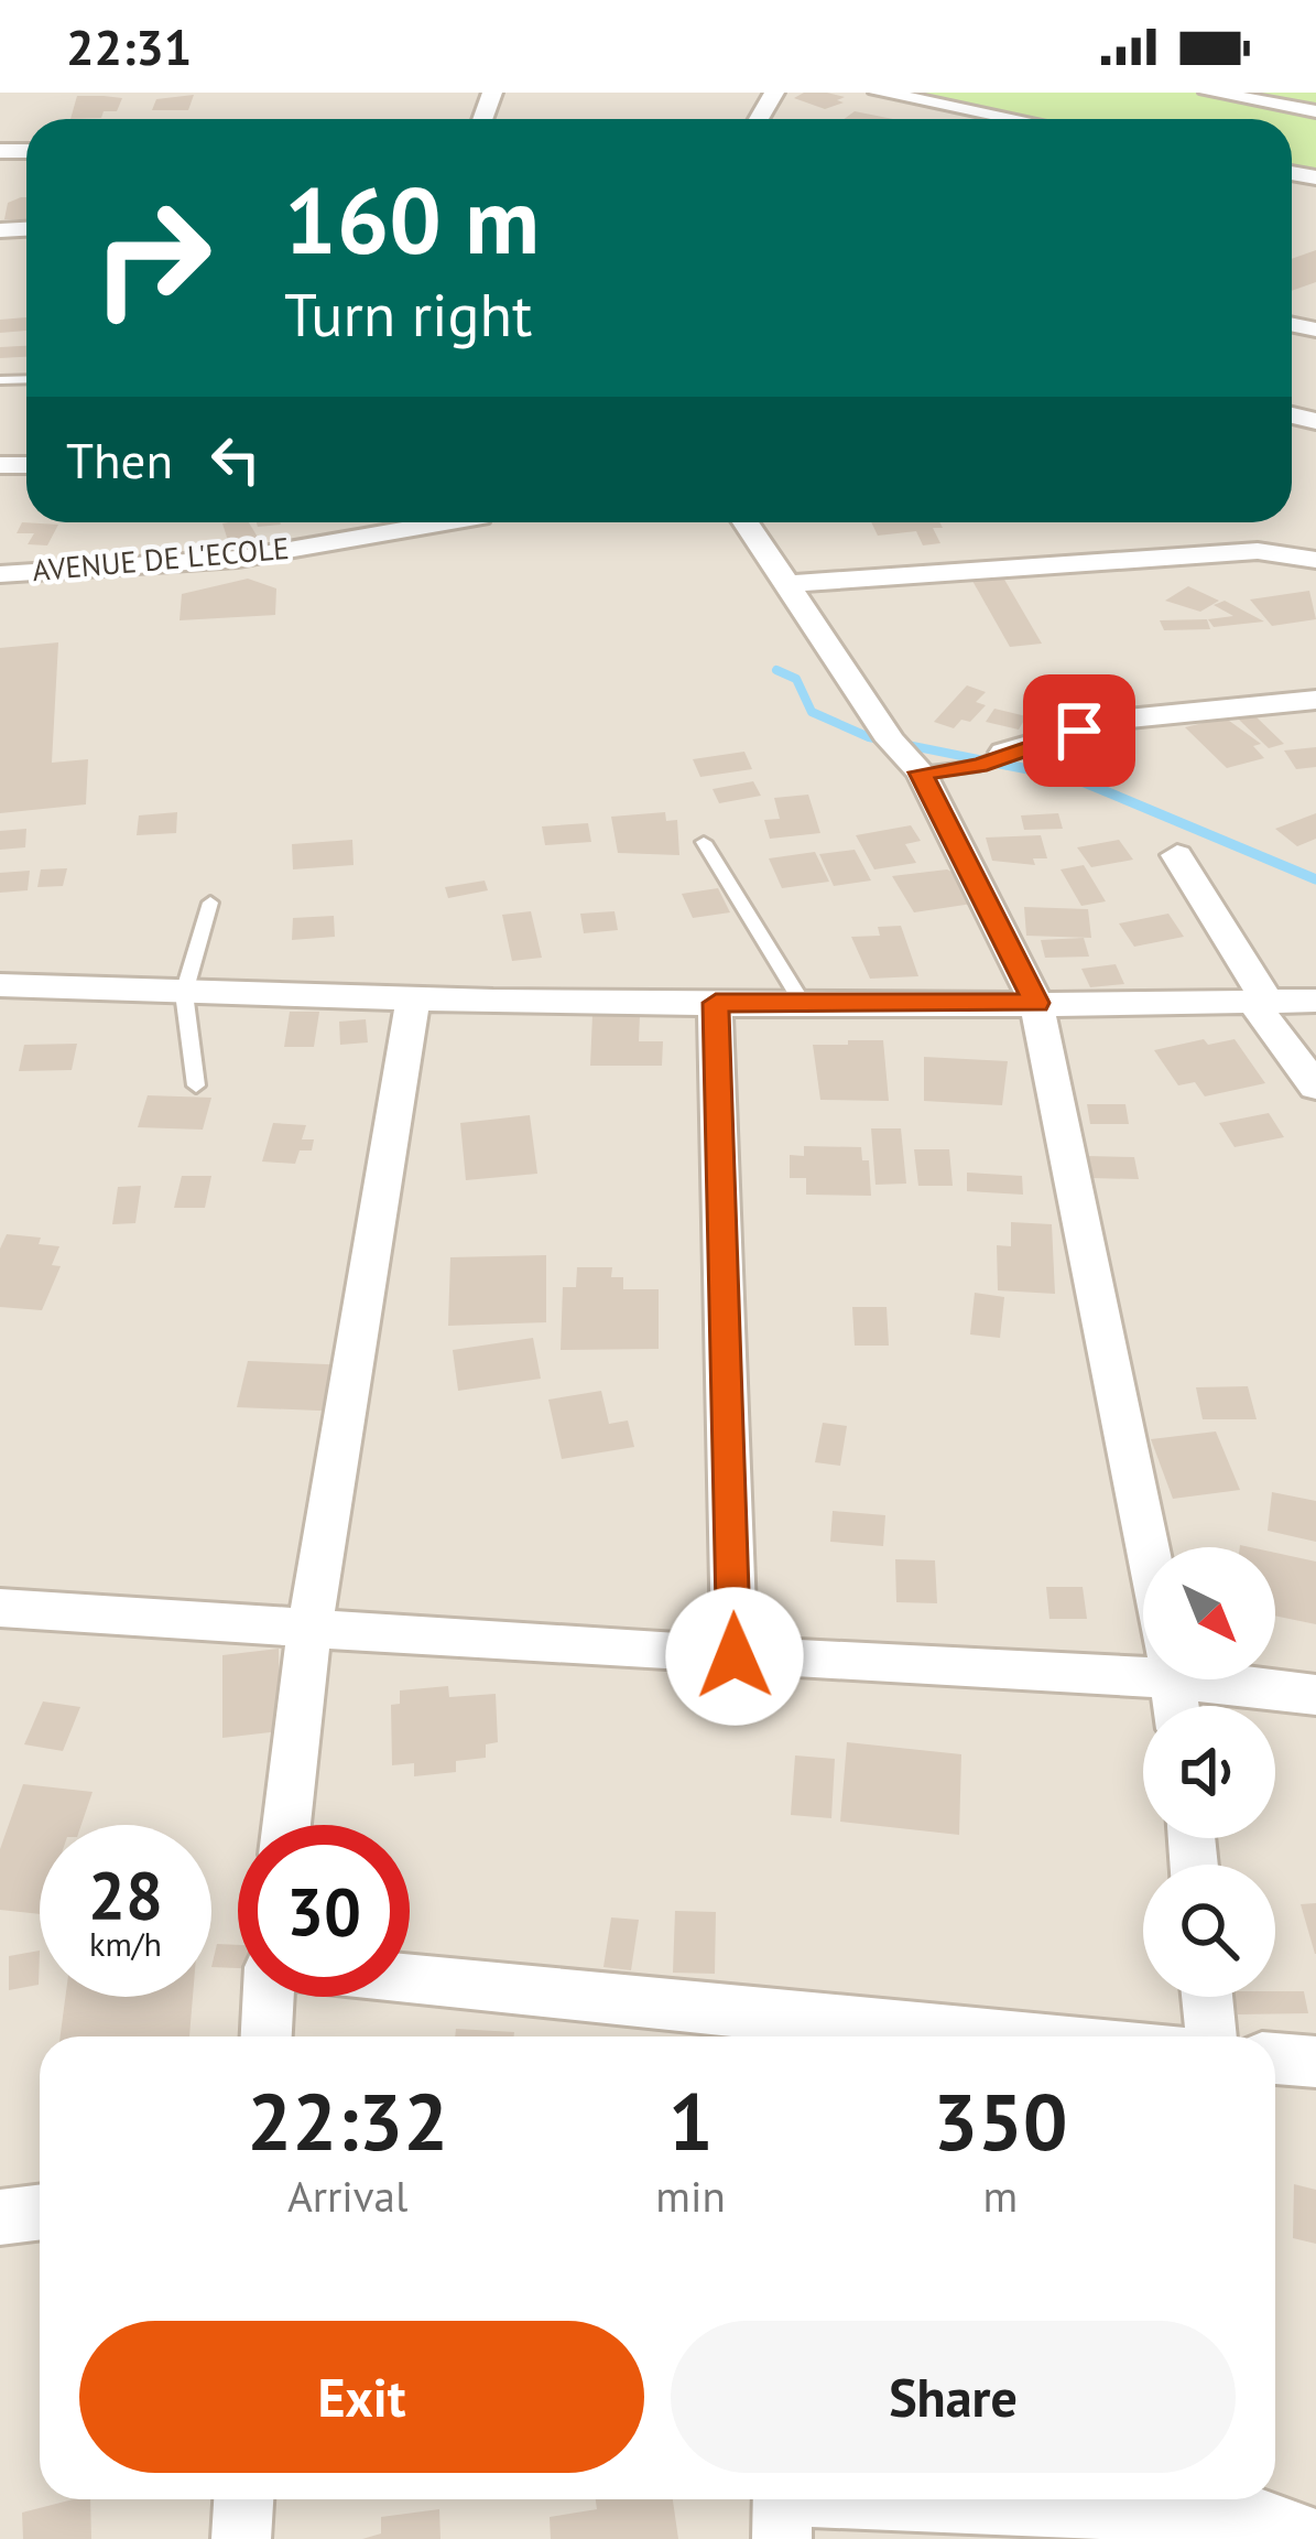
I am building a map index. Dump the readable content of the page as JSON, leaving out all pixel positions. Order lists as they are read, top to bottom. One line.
{"streets":{"street":["AVENUE DE L'ECOLE"]},"north":"bottom right","page":{"status":"22:31","turn":["160 m","Turn right"],"then":"Then","speed":"28 km/h","limit":"30","eta":["22:32","Arrival","1","min","350","m"],"buttons":["Exit","Share"]}}
